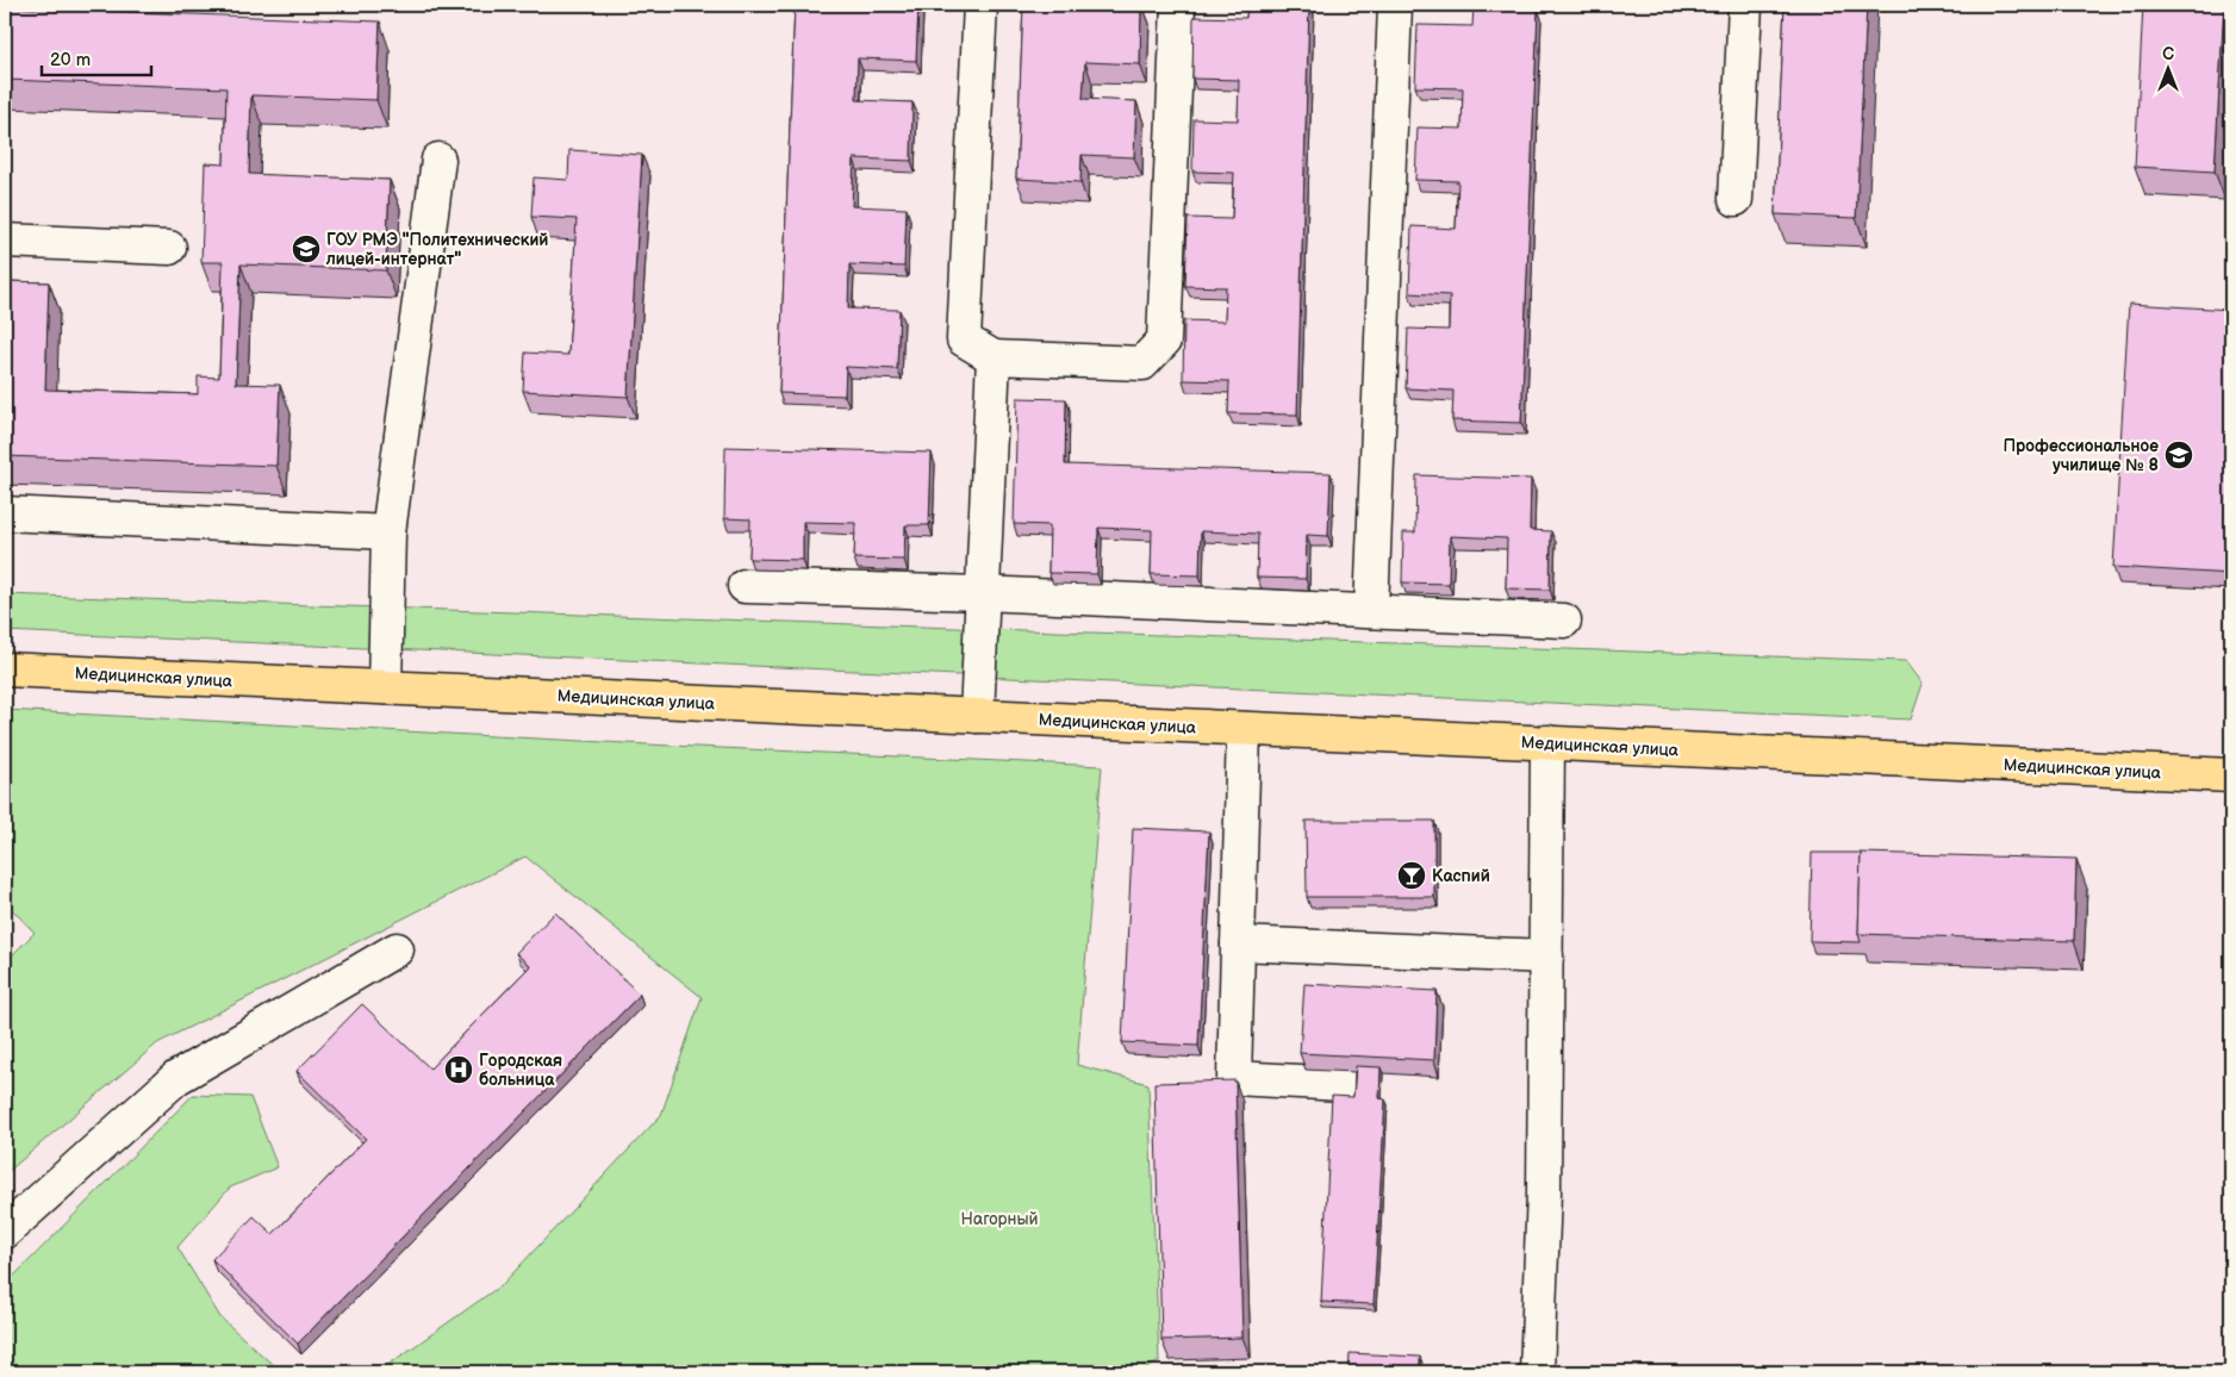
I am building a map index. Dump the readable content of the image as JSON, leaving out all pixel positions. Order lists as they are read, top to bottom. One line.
{"streets":{"main road":["Медицинская улица"]},"parks":["Нагорный"],"places":{"school or university":["ГОУ РМЭ \"Политехнический лицей-интернат\"","Профессиональное училище № 8"],"bar":["Каспий"],"hospital":["Городская больница"]},"scale_bar":"20 m","north":"top"}
